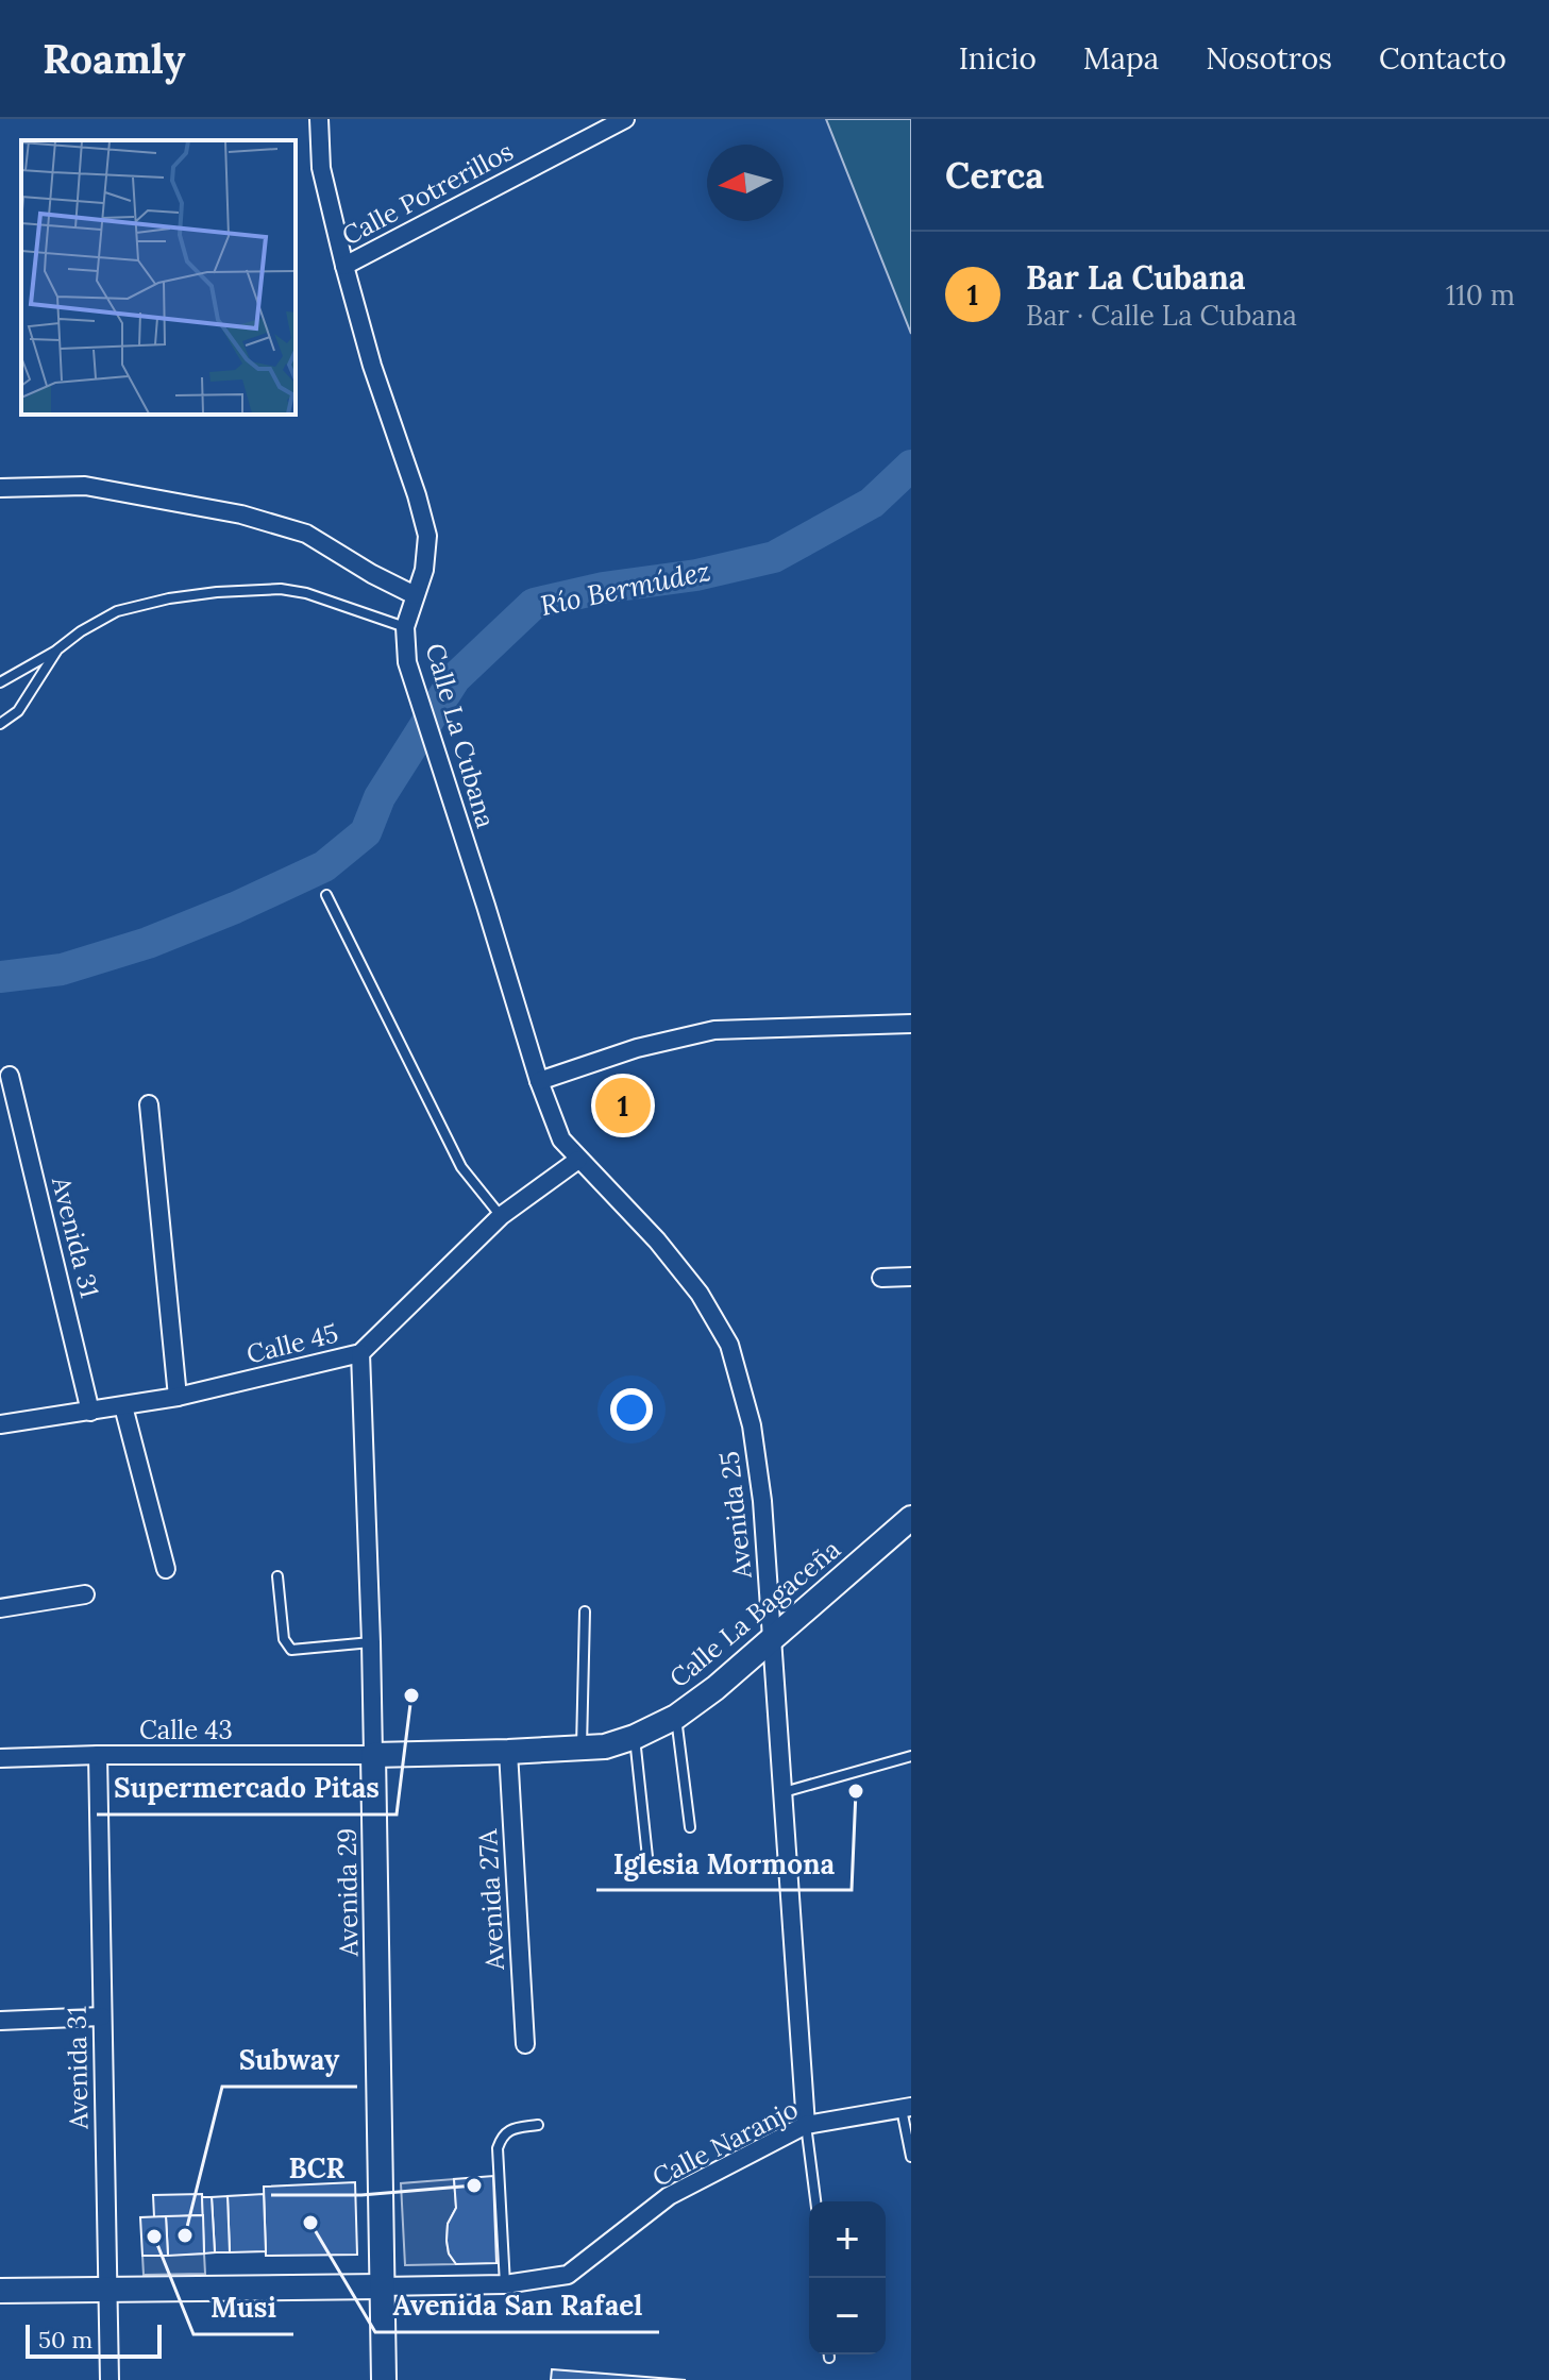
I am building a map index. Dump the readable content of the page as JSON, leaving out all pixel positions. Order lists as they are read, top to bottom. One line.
{"streets":{"street":["Calle Potrerillos","Calle La Cubana","Avenida 31","Calle 45","Avenida 25","Calle La Bagaceña","Calle 43","Avenida 29","Avenida 27A","Calle Naranjo"]},"crossings":[["Calle Potrerillos","Calle La Cubana"],["Calle La Cubana","Calle 45"],["Calle La Cubana","Avenida 25"],["Avenida 31","Calle 45"],["Avenida 31","Calle 43"],["Calle 45","Avenida 25"],["Calle 45","Avenida 29"],["Avenida 25","Calle La Bagaceña"],["Avenida 25","Calle Naranjo"],["Calle La Bagaceña","Calle 43"],["Calle La Bagaceña","Avenida 29"],["Calle La Bagaceña","Avenida 27A"],["Calle 43","Avenida 29"],["Avenida 29","Calle Naranjo"]],"water":["Río Bermúdez"],"places":["Supermercado Pitas","Iglesia Mormona","BCR","Avenida San Rafael","Subway","Musi"],"scale_bar":"50 m","north":"left","page":{"header":"Roamly","nav":["Inicio","Mapa","Nosotros","Contacto"],"heading":"Cerca","list":[{"mark":"1","name":"Bar La Cubana","note":"Bar · Calle La Cubana","value":"110 m"}],"pins":"1","map_buttons":["+","−"],"scale":"50 m"}}
